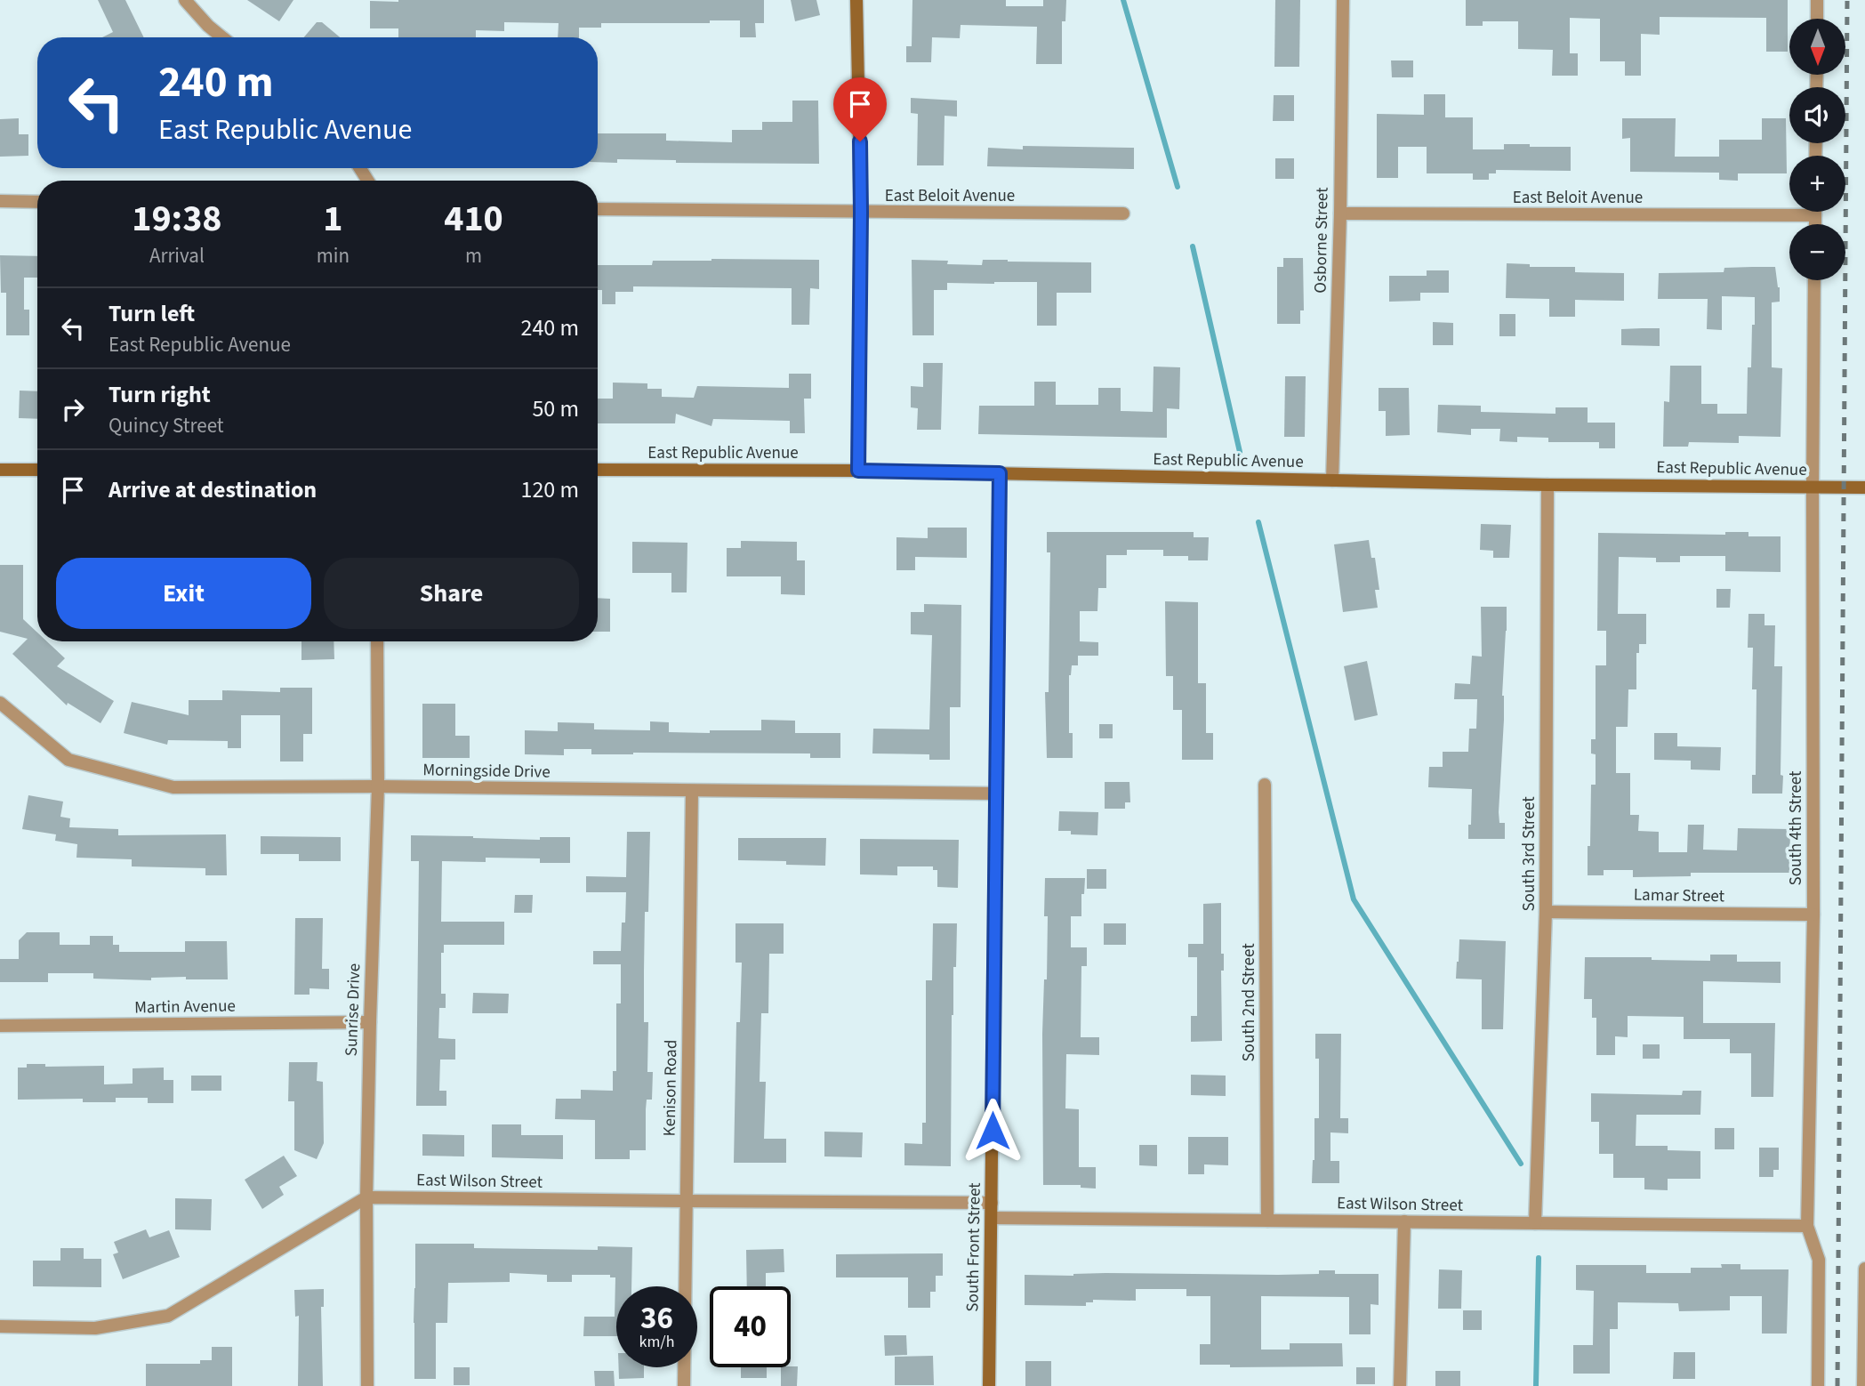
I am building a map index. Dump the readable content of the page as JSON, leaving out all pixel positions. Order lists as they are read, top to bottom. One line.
{"streets":{"street":["East Beloit Avenue","Osborne Street","East Republic Avenue","Morningside Drive","South 4th Street","South 3rd Street","Lamar Street","South 2nd Street","Martin Avenue","Sunrise Drive","Kenison Road","East Wilson Street","South Front Street"]},"crossings":[["East Beloit Avenue","Osborne Street"],["Osborne Street","East Republic Avenue"],["East Republic Avenue","South 4th Street"],["East Republic Avenue","South 3rd Street"],["East Republic Avenue","South Front Street"],["Morningside Drive","Sunrise Drive"],["Morningside Drive","Kenison Road"],["Morningside Drive","South Front Street"],["South 4th Street","Lamar Street"],["South 4th Street","East Wilson Street"],["South 3rd Street","Lamar Street"],["South 3rd Street","East Wilson Street"],["South 2nd Street","East Wilson Street"],["Martin Avenue","Sunrise Drive"],["Sunrise Drive","East Wilson Street"],["Kenison Road","East Wilson Street"],["East Wilson Street","South Front Street"]],"north":"bottom","page":{"map_buttons":["+","−"],"turn":["240 m","East Republic Avenue"],"eta":["19:38","Arrival","1","min","410","m"],"list":[{"name":"Turn left","note":"East Republic Avenue","value":"240 m"},{"name":"Turn right","note":"Quincy Street","value":"50 m"},{"name":"Arrive at destination","value":"120 m"}],"buttons":["Exit","Share"],"speed":"36 km/h","limit":"40"}}
